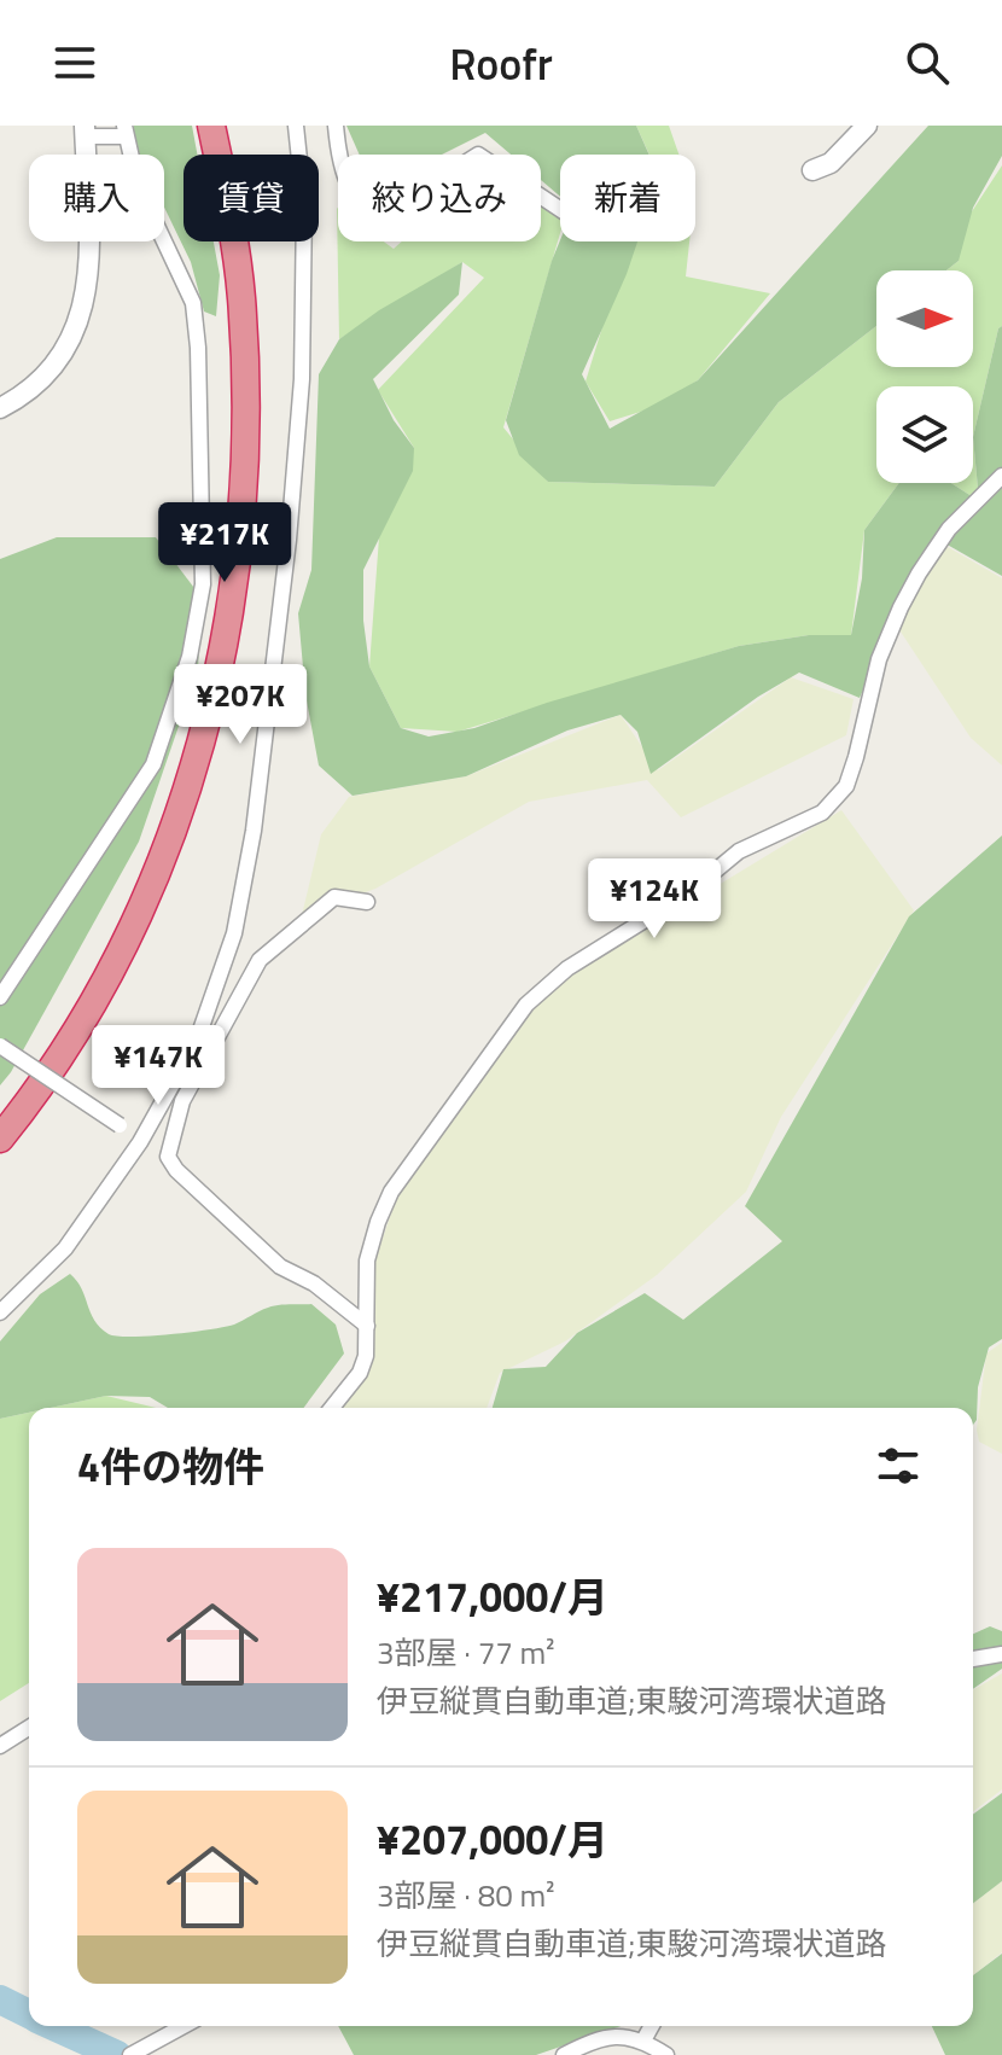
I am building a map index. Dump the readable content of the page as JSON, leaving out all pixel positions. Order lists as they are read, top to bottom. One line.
{"north":"right","page":{"header":"Roofr","chip":["購入","賃貸","絞り込み","新着"],"price":["¥217K","¥207K","¥124K","¥147K"],"heading":"4件の物件","list":[{"name":"¥217,000/月","note":"3部屋 · 77 m² · 伊豆縦貫自動車道;東駿河湾環状道路"},{"name":"¥207,000/月","note":"3部屋 · 80 m² · 伊豆縦貫自動車道;東駿河湾環状道路"}]}}
